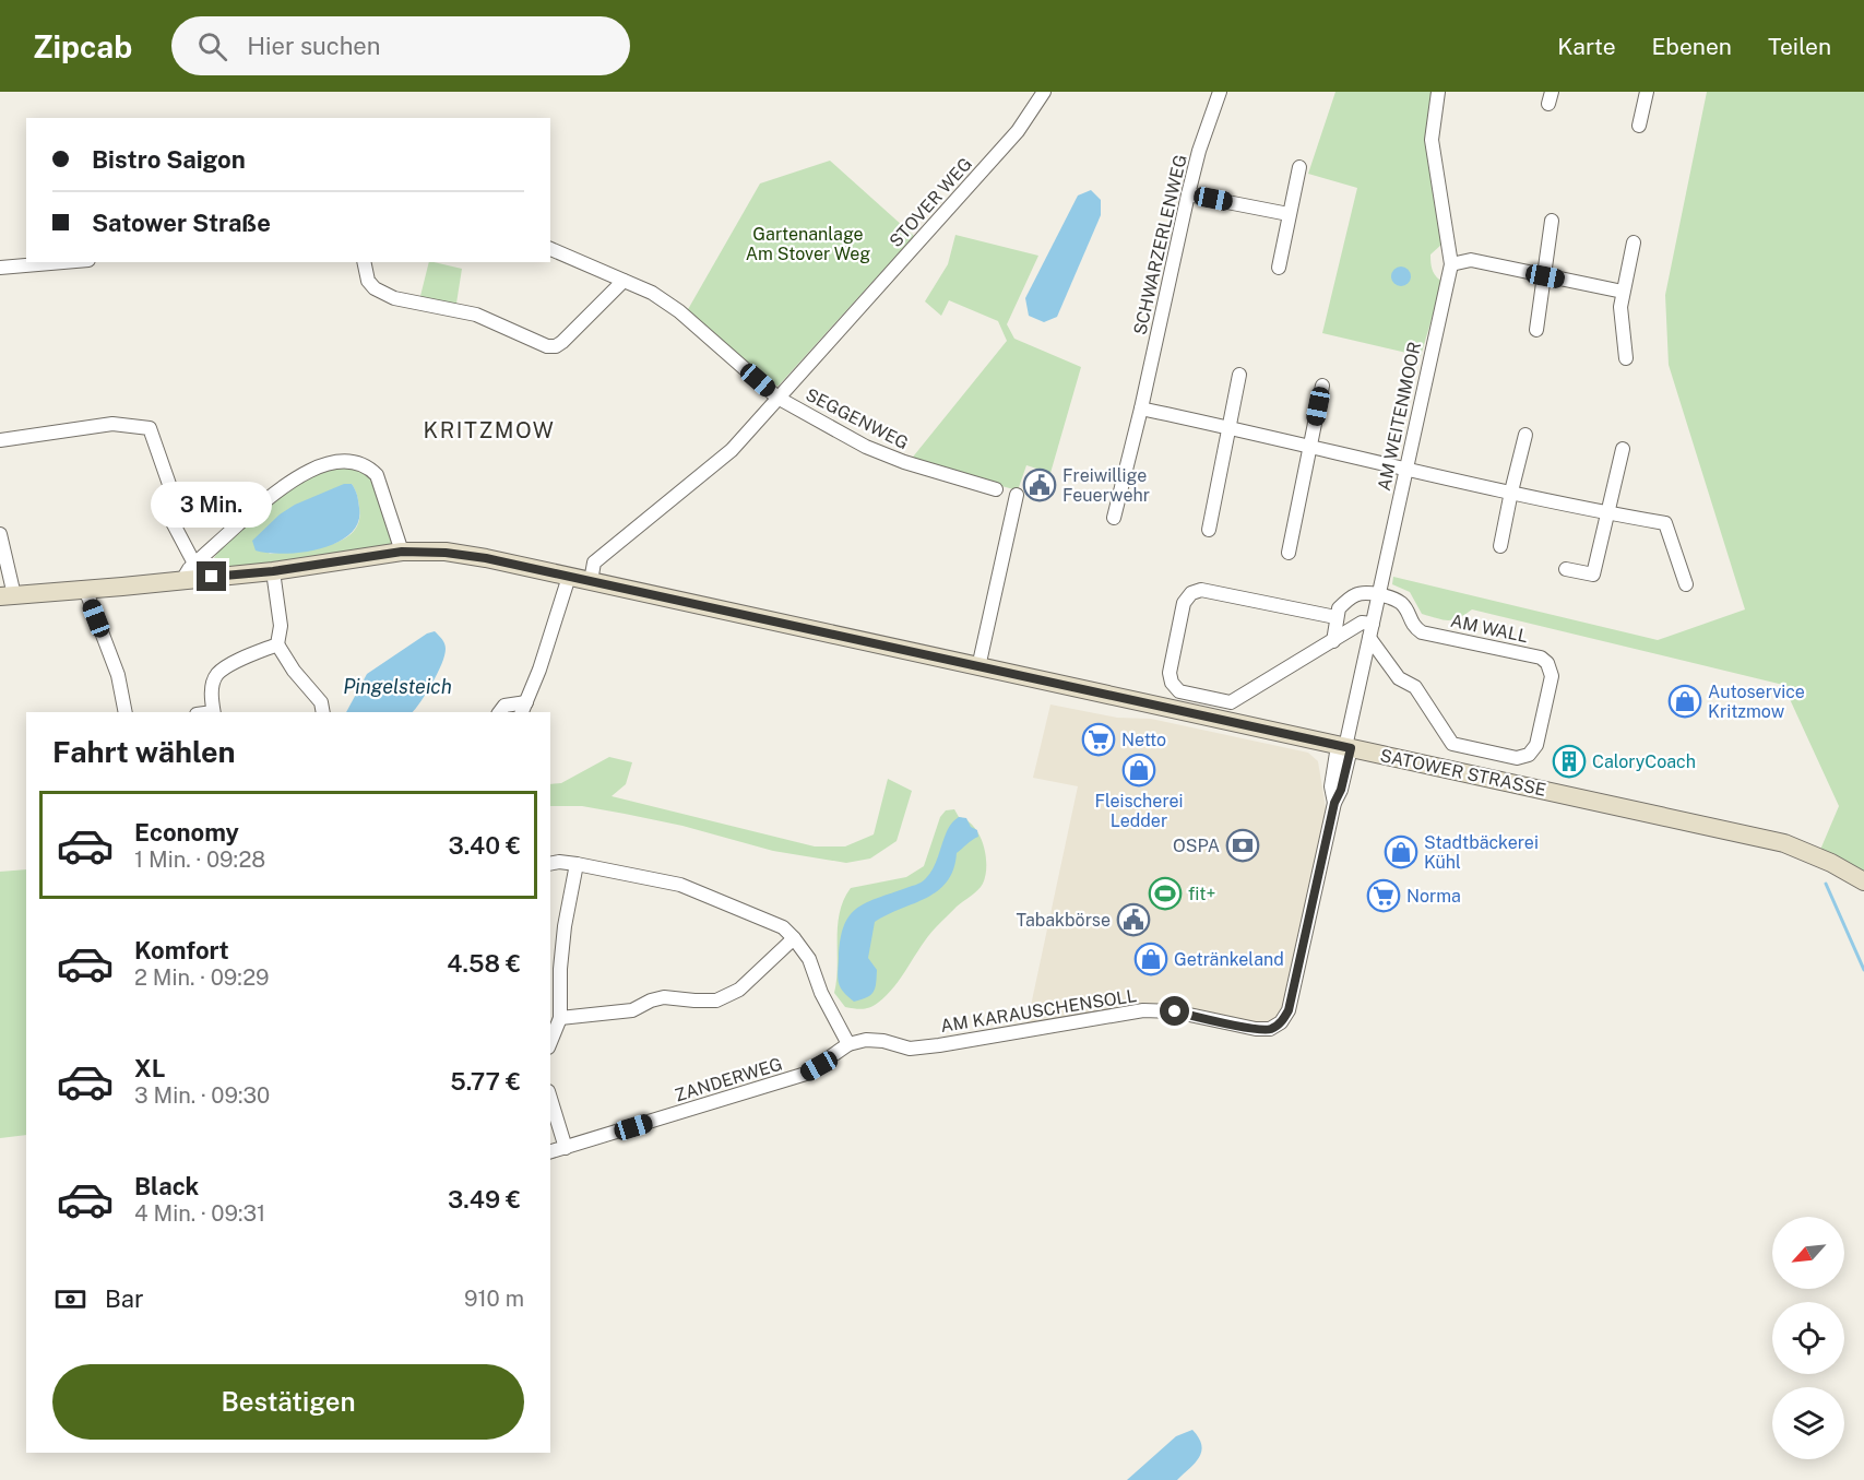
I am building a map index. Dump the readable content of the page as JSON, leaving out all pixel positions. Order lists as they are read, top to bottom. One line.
{"streets":{"main road":["SATOWER STRASSE"],"street":["STOVER WEG","SCHWARZERLENWEG","AM WEITENMOOR","SEGGENWEG","AM WALL","AM KARAUSCHENSOLL","ZANDERWEG"]},"crossings":[["STOVER WEG","SEGGENWEG"],["STOVER WEG","SATOWER STRASSE"],["AM WEITENMOOR","AM WALL"],["AM WEITENMOOR","SATOWER STRASSE"],["AM WEITENMOOR","AM KARAUSCHENSOLL"],["SATOWER STRASSE","AM KARAUSCHENSOLL"],["AM KARAUSCHENSOLL","ZANDERWEG"]],"districts":["KRITZMOW"],"water":["Pingelsteich"],"parks":["Gartenanlage Am Stover Weg"],"places":{"public building":["Freiwillige Feuerwehr","Tabakbörse"],"shop":["Autoservice Kritzmow","Fleischerei Ledder","Stadtbäckerei Kühl","Getränkeland"],"supermarket":["Netto","Norma"],"building":["CaloryCoach"],"bank":["OSPA"],"sports":["fit+"]},"north":"bottom left","page":{"header":"Zipcab","search":"Hier suchen","nav":["Karte","Ebenen","Teilen"],"banner":["Bistro Saigon","Satower Straße"],"bubble":"3 Min.","heading":"Fahrt wählen","list":[{"name":"Economy","note":"1 Min. · 09:28","value":"3.40 €"},{"name":"Komfort","note":"2 Min. · 09:29","value":"4.58 €"},{"name":"XL","note":"3 Min. · 09:30","value":"5.77 €"},{"name":"Black","note":"4 Min. · 09:31","value":"3.49 €"}],"pay":["Bar","910 m"],"buttons":"Bestätigen"}}
